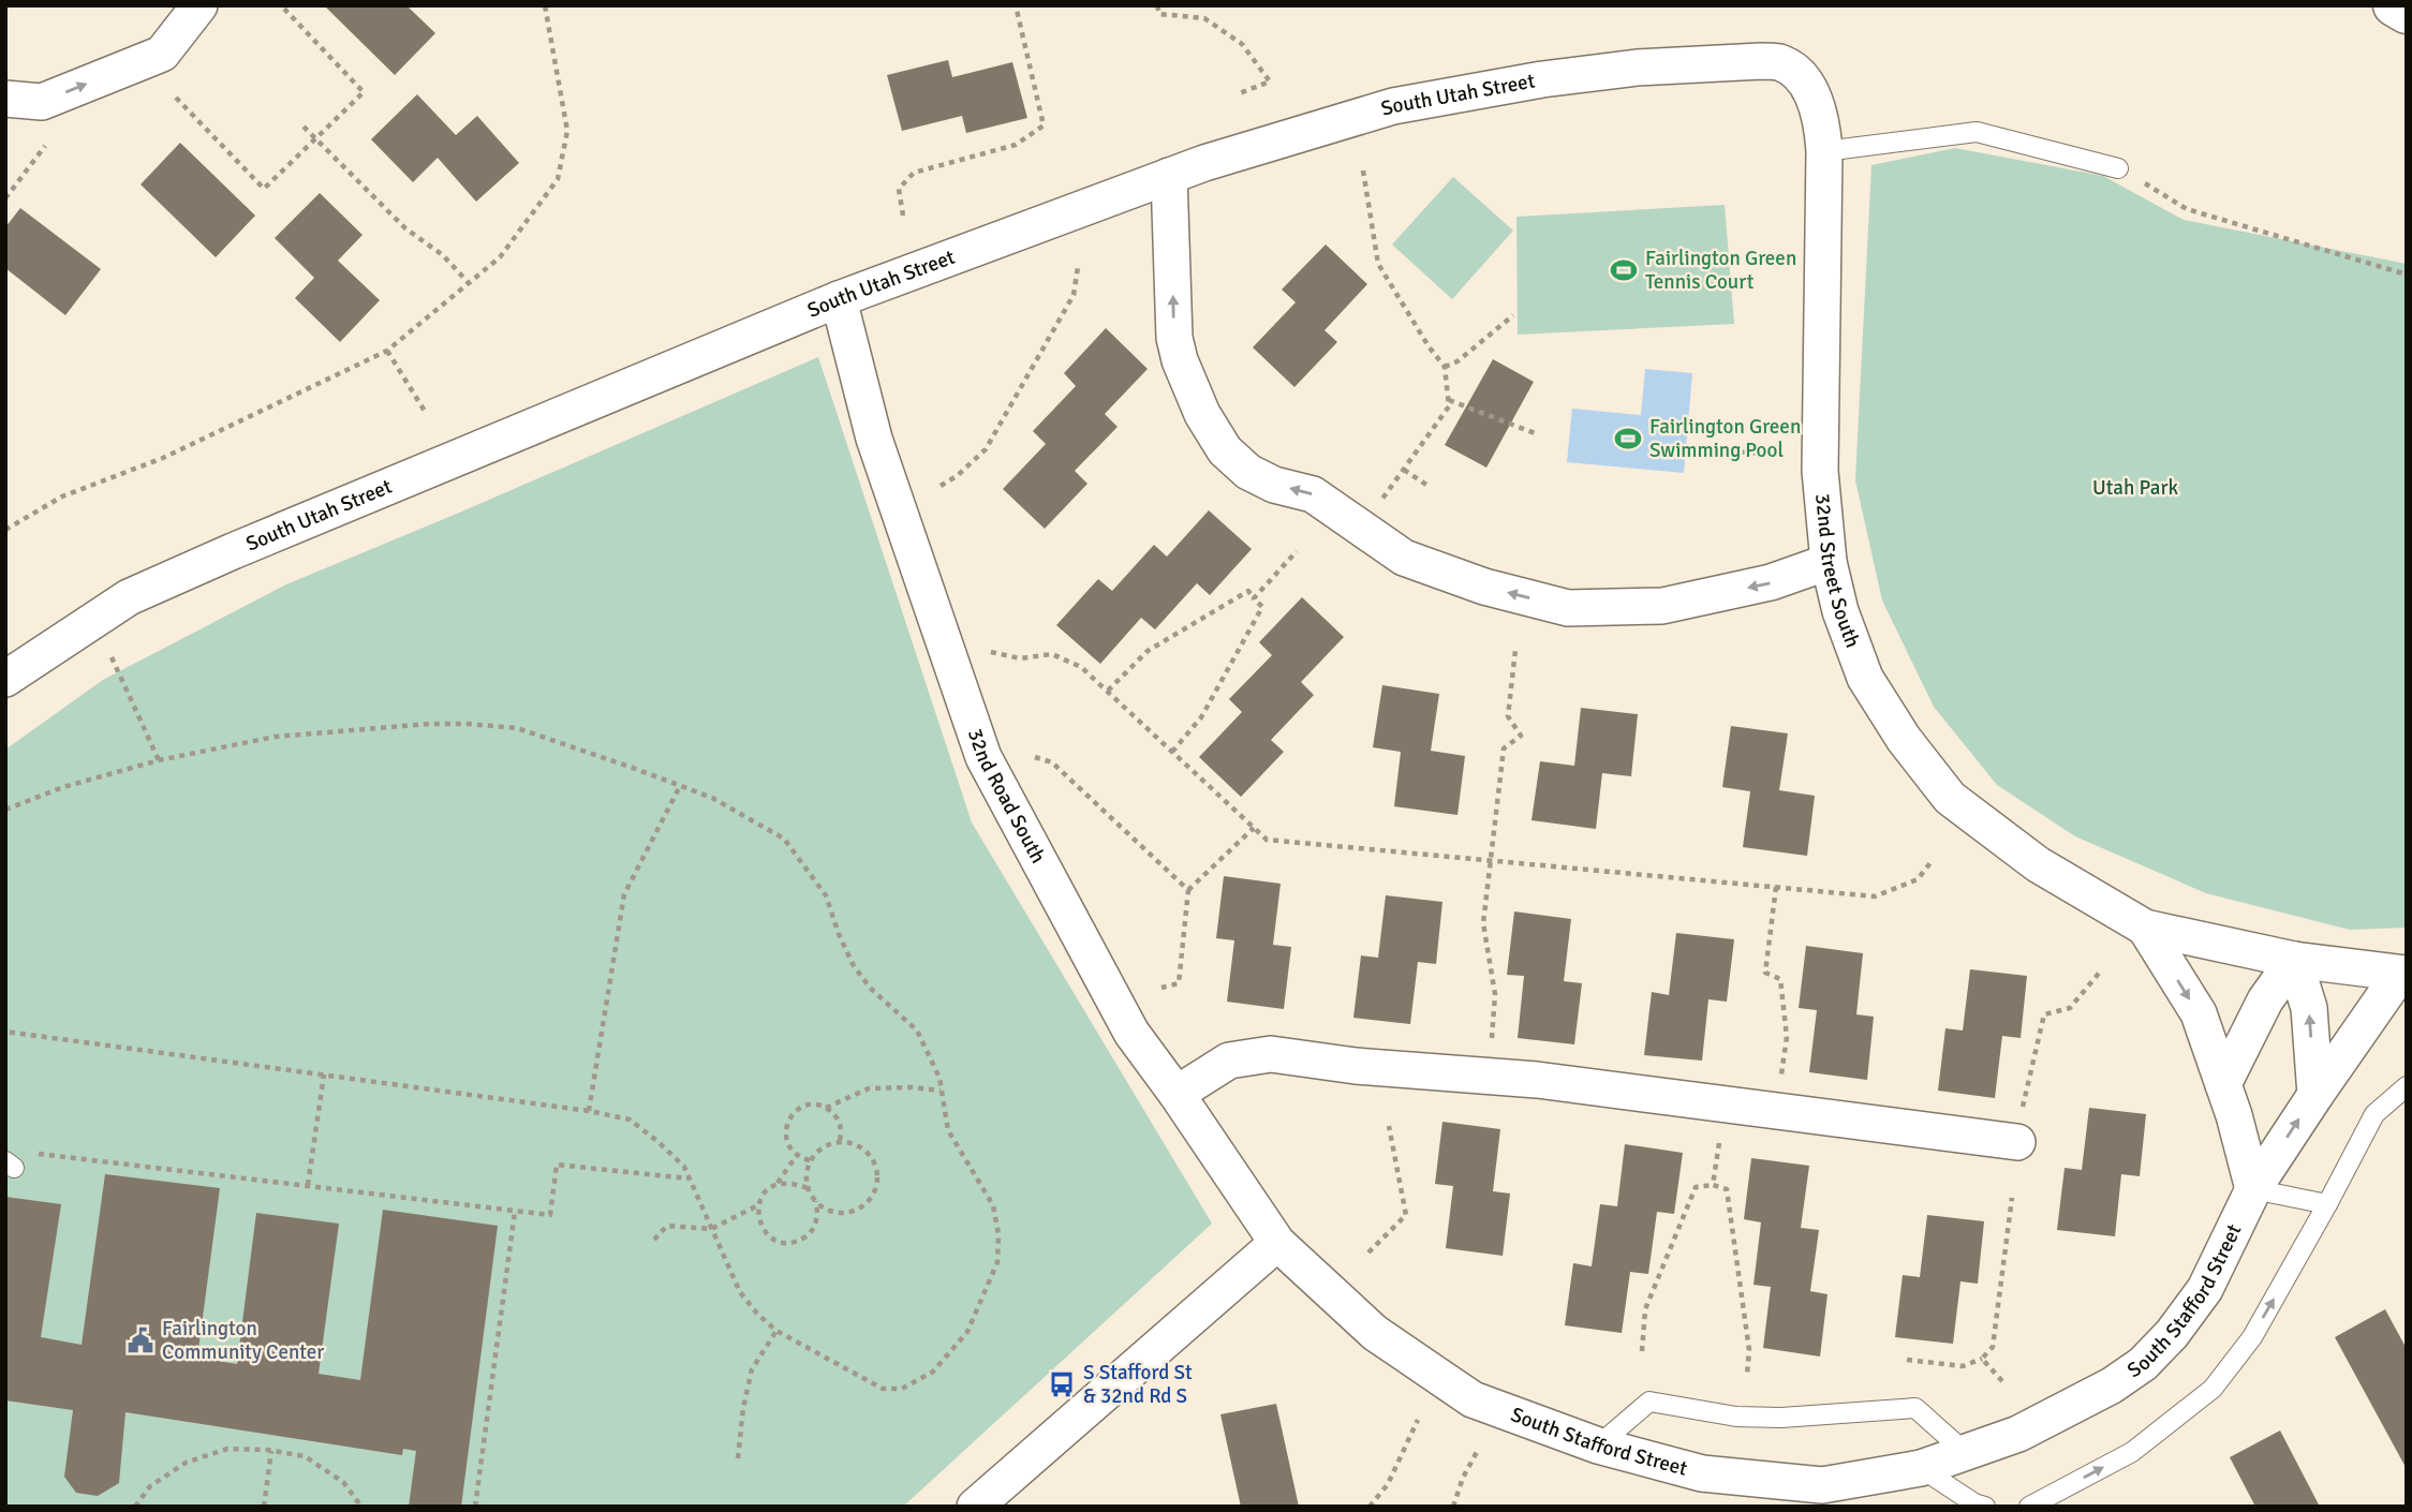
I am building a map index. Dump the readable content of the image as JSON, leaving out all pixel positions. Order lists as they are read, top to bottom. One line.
{"streets":{"street":["South Utah Street","32nd Street South","32nd Road South","South Stafford Street"]},"crossings":[["South Utah Street","32nd Street South"],["South Utah Street","32nd Road South"],["32nd Street South","South Stafford Street"],["32nd Road South","South Stafford Street"]],"parks":["Utah Park"],"places":{"sports":["Fairlington Green Tennis Court","Fairlington Green Swimming Pool"],"public building":["Fairlington Community Center"],"bus stop":["S Stafford St & 32nd Rd S"]}}
